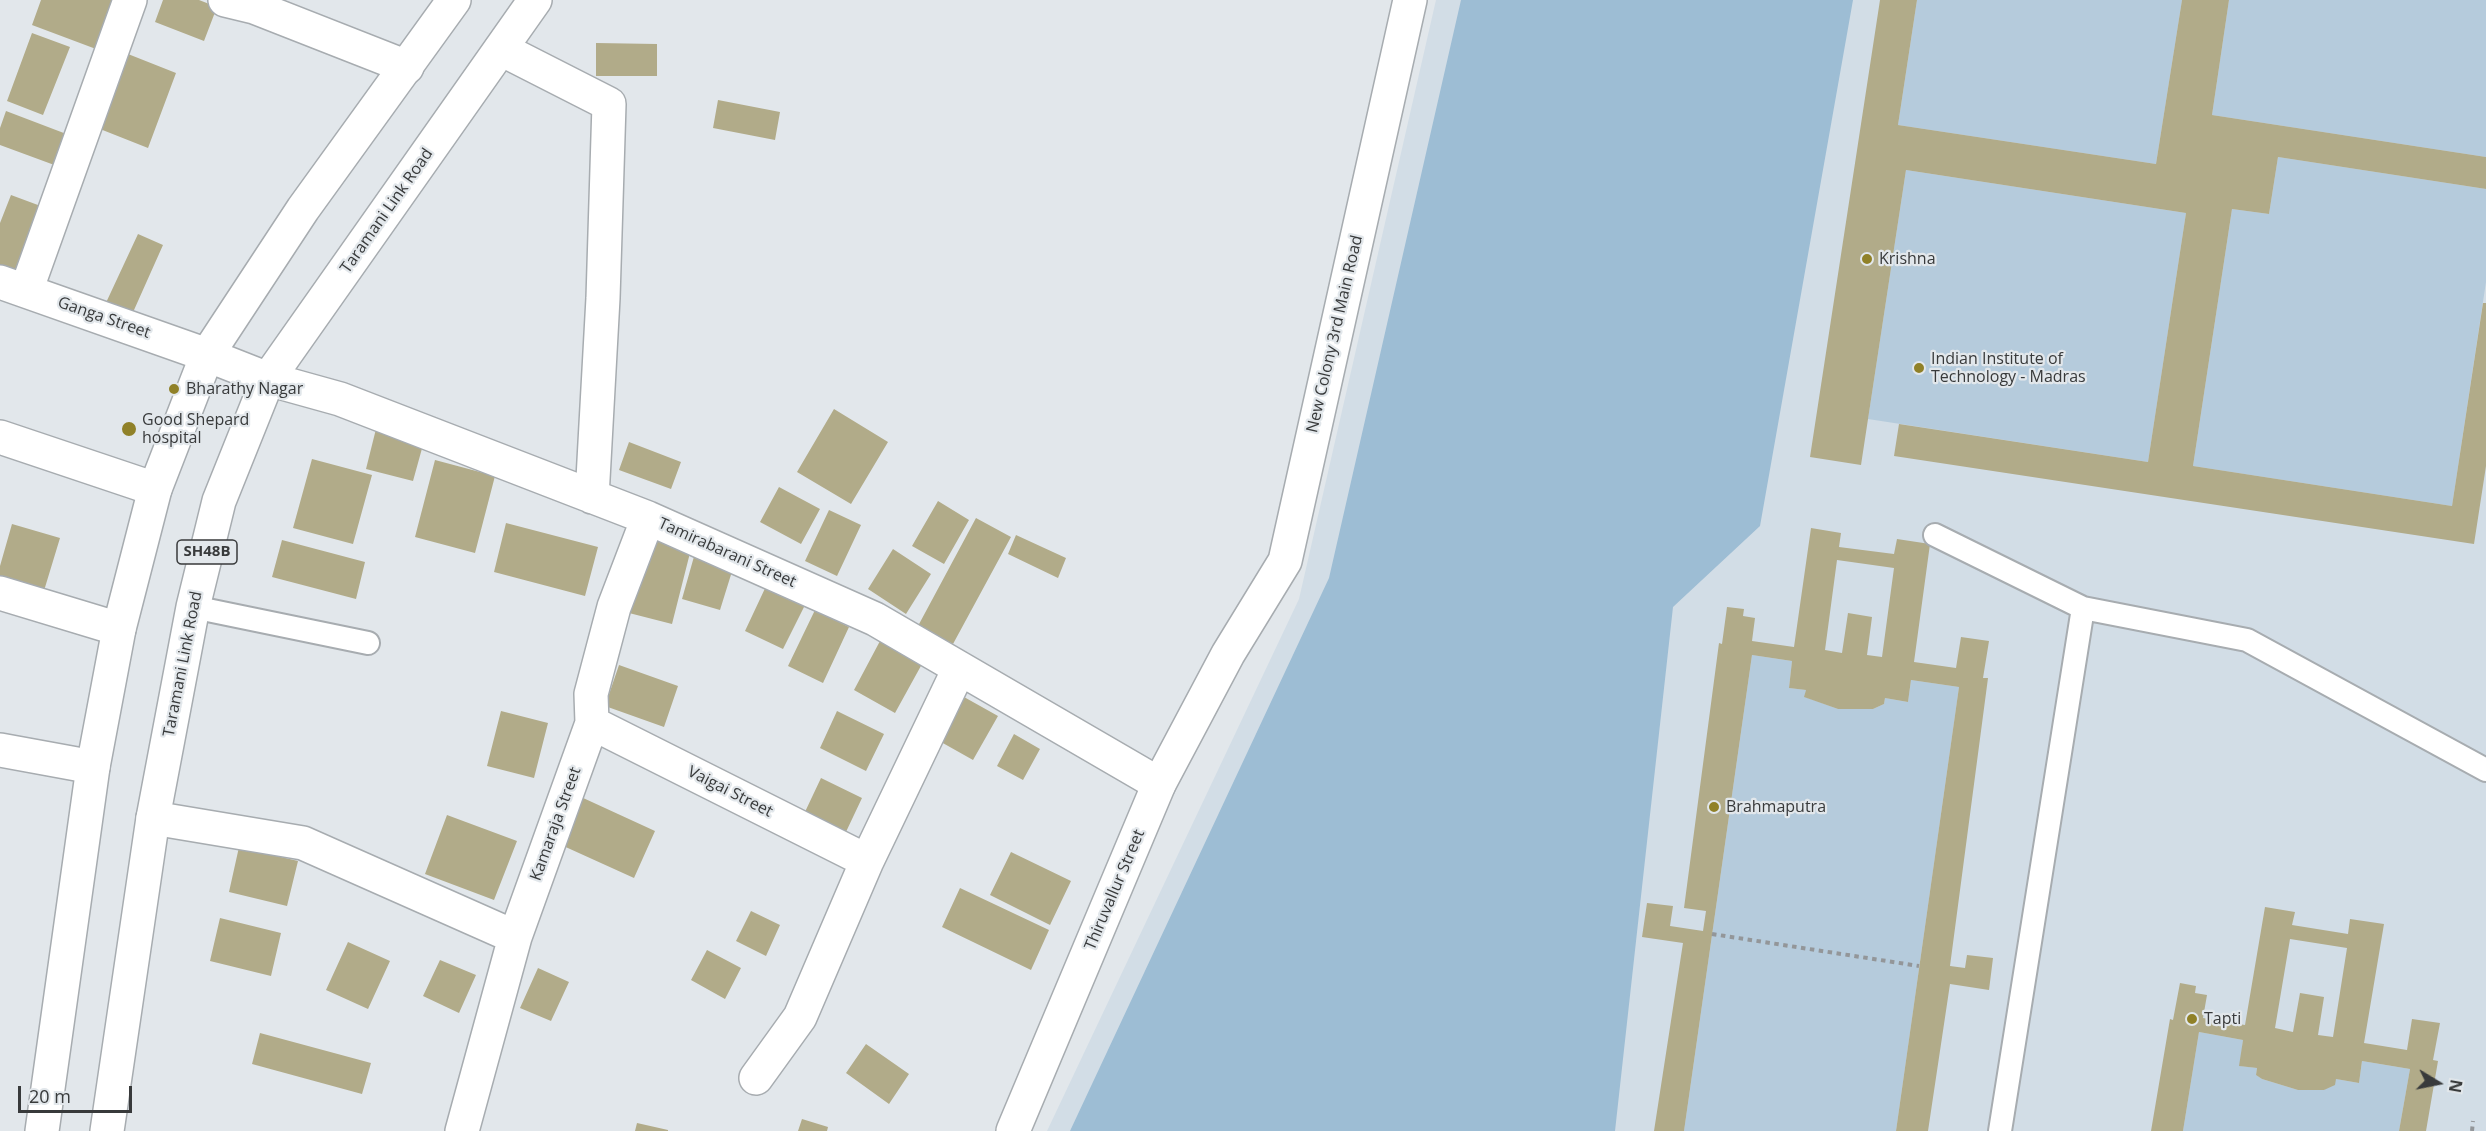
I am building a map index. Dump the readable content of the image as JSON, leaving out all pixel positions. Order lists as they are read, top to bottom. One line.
{"streets":{"street":["Taramani Link Road","Ganga Street","New Colony 3rd Main Road","SH48B","Tamirabarani Street","Vaigai Street","Kamaraja Street","Thiruvallur Street"]},"crossings":[["Taramani Link Road","Ganga Street"],["Taramani Link Road","Tamirabarani Street"],["Ganga Street","Tamirabarani Street"],["New Colony 3rd Main Road","Thiruvallur Street"],["Tamirabarani Street","Kamaraja Street"],["Tamirabarani Street","Thiruvallur Street"],["Vaigai Street","Kamaraja Street"]],"places":["Krishna","Indian Institute of Technology - Madras","Bharathy Nagar","Good Shepard hospital","Brahmaputra","Tapti"],"scale_bar":"20 m","north":"right"}
